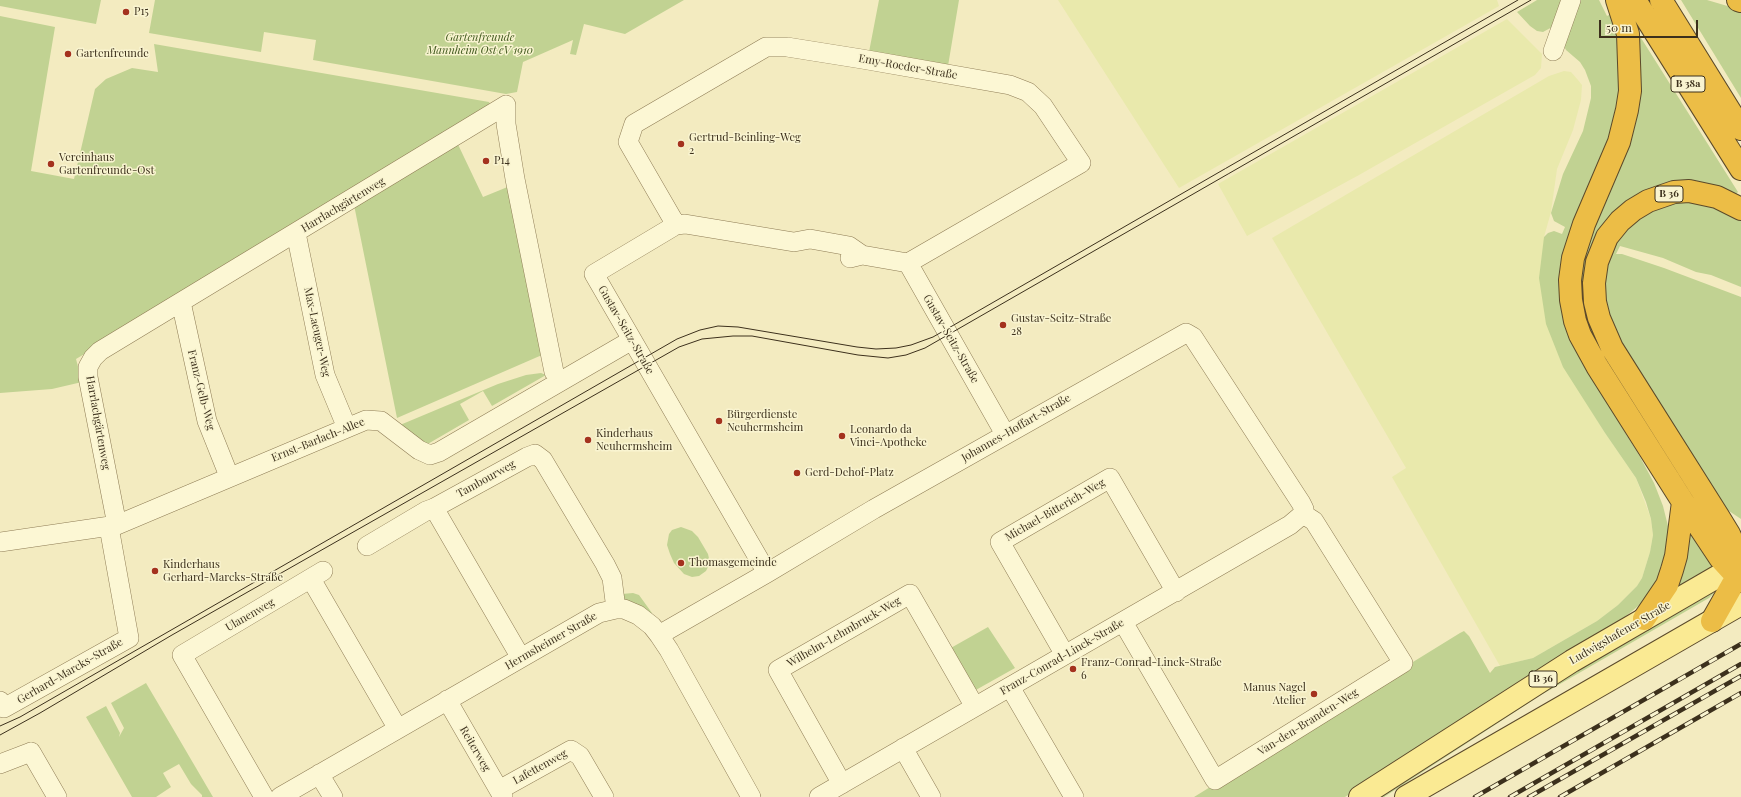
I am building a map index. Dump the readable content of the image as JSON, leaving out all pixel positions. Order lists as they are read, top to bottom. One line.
{"streets":{"highway":["B 38a","B 36"],"main road":["Ludwigshafener Straße"],"street":["Emy-Roeder-Straße","Harrlachgärtenweg","Gustav-Seitz-Straße","Max-Laeuger-Weg","Franz-Gelb-Weg","Johannes-Hoffart-Straße","Ernst-Barlach-Allee","Tambourweg","Michael-Bitterich-Weg","Ulanenweg","Wilhelm-Lehmbruck-Weg","Hermsheimer Straße","Franz-Conrad-Linck-Straße","Gerhard-Marcks-Straße","Van-den-Branden-Weg","Reiterweg","Lafettenweg"]},"crossings":[["Emy-Roeder-Straße","Gustav-Seitz-Straße"],["B 36","Ludwigshafener Straße"],["Harrlachgärtenweg","Max-Laeuger-Weg"],["Harrlachgärtenweg","Franz-Gelb-Weg"],["Harrlachgärtenweg","Ernst-Barlach-Allee"],["Harrlachgärtenweg","Gerhard-Marcks-Straße"],["Gustav-Seitz-Straße","Johannes-Hoffart-Straße"],["Gustav-Seitz-Straße","Ernst-Barlach-Allee"],["Max-Laeuger-Weg","Ernst-Barlach-Allee"],["Franz-Gelb-Weg","Ernst-Barlach-Allee"],["Johannes-Hoffart-Straße","Hermsheimer Straße"],["Johannes-Hoffart-Straße","Franz-Conrad-Linck-Straße"],["Johannes-Hoffart-Straße","Van-den-Branden-Weg"],["Ernst-Barlach-Allee","Gerhard-Marcks-Straße"],["Tambourweg","Hermsheimer Straße"],["Michael-Bitterich-Weg","Franz-Conrad-Linck-Straße"],["Ulanenweg","Hermsheimer Straße"],["Wilhelm-Lehmbruck-Weg","Franz-Conrad-Linck-Straße"],["Hermsheimer Straße","Reiterweg"],["Franz-Conrad-Linck-Straße","Van-den-Branden-Weg"],["Reiterweg","Lafettenweg"]],"parks":["Gartenfreunde Mannheim Ost eV 1910"],"places":["P15","Gartenfreunde","Gertrud-Beinling-Weg 2","P14","Vereinhaus Gartenfreunde-Ost","Gustav-Seitz-Straße 28","Bürgerdienste Neuhermsheim","Leonardo da Vinci-Apotheke","Kinderhaus Neuhermsheim","Gerd-Dehof-Platz","Thomasgemeinde","Kinderhaus Gerhard-Marcks-Straße","Franz-Conrad-Linck-Straße 6","Manus Nagel Atelier"],"scale_bar":"50 m"}
